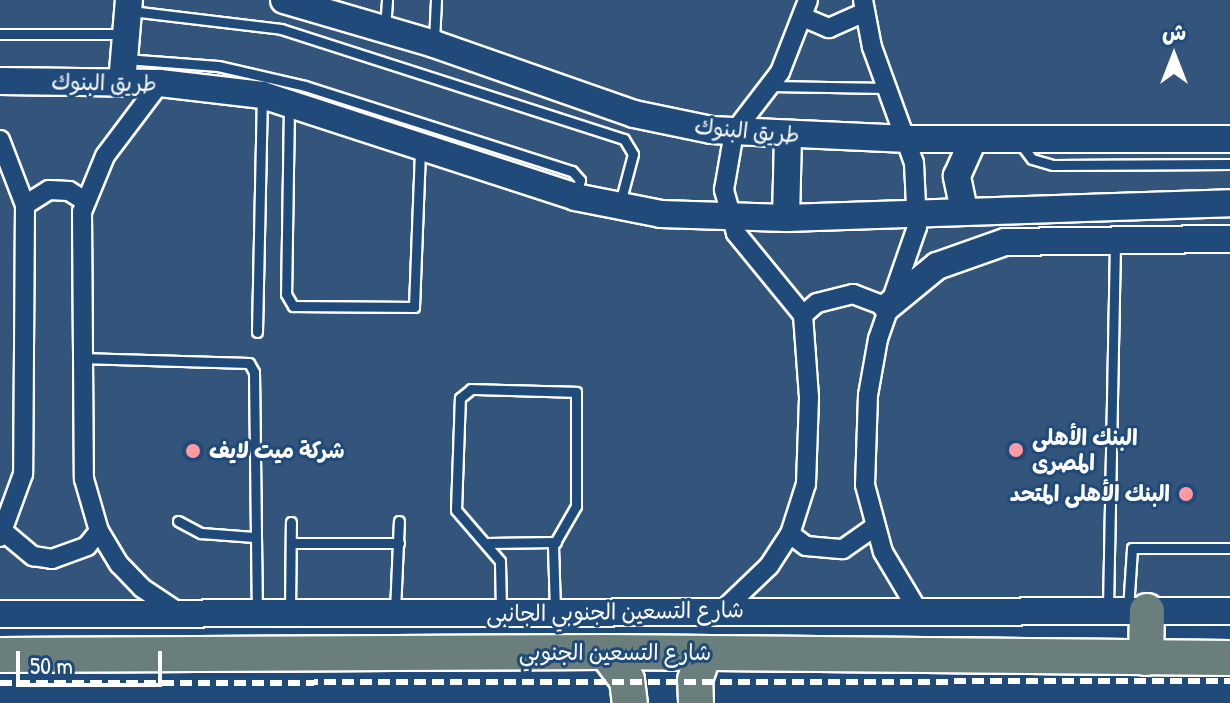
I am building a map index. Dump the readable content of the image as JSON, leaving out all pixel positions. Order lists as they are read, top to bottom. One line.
{"streets":{"highway":["شارع التسعين الجنوبي"],"street":["طريق البنوك","شارع التسعين الجنوبي الجانبى"]},"places":["البنك الأهلى المصرى","شركة ميت لايف","البنك الأهلى المتحد"],"scale_bar":"50 m","north":"top"}
